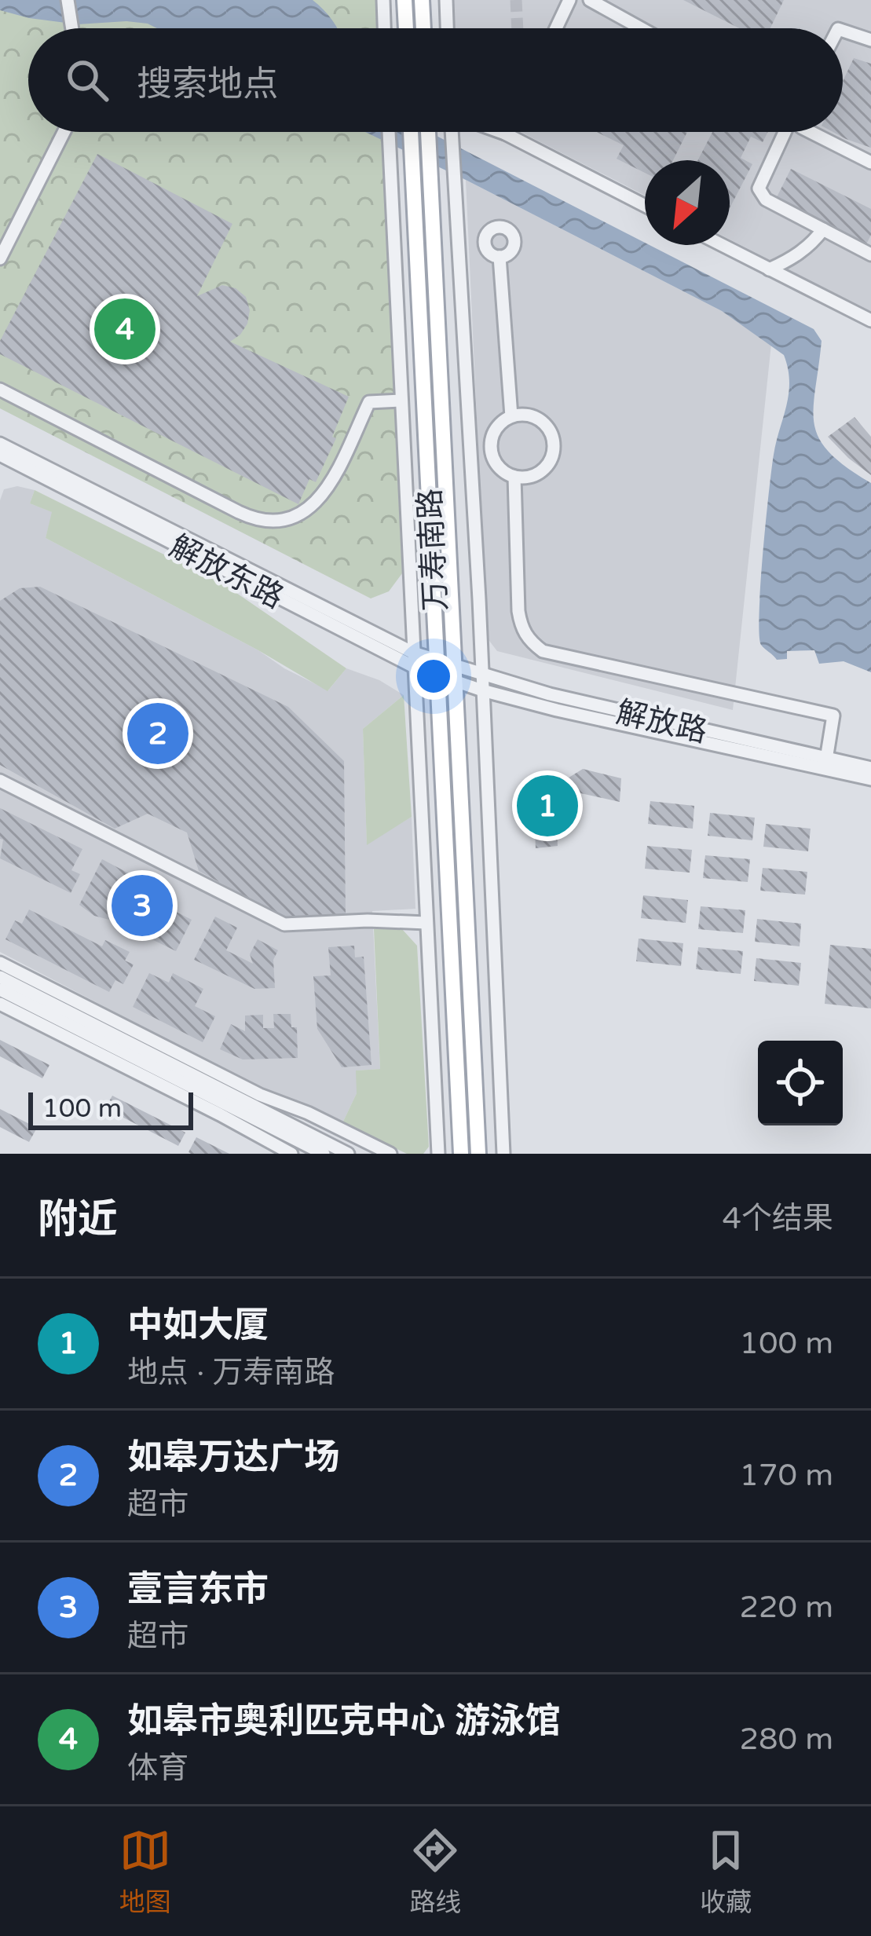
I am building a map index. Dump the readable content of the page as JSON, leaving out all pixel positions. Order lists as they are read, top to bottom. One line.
{"streets":{"main road":["万寿南路"],"street":["解放东路","解放路"]},"crossings":[["万寿南路","解放东路"],["万寿南路","解放路"],["解放东路","解放路"]],"scale_bar":"100 m","north":"bottom left","page":{"search":"搜索地点","pins":["4","2","1","3"],"scale":"100 m","heading":["附近","4个结果"],"list":[{"mark":"1","name":"中如大厦","note":"地点 · 万寿南路","value":"100 m"},{"mark":"2","name":"如皋万达广场","note":"超市","value":"170 m"},{"mark":"3","name":"壹言东市","note":"超市","value":"220 m"},{"mark":"4","name":"如皋市奥利匹克中心 游泳馆","note":"体育","value":"280 m"}],"nav":["地图","路线","收藏"]}}
